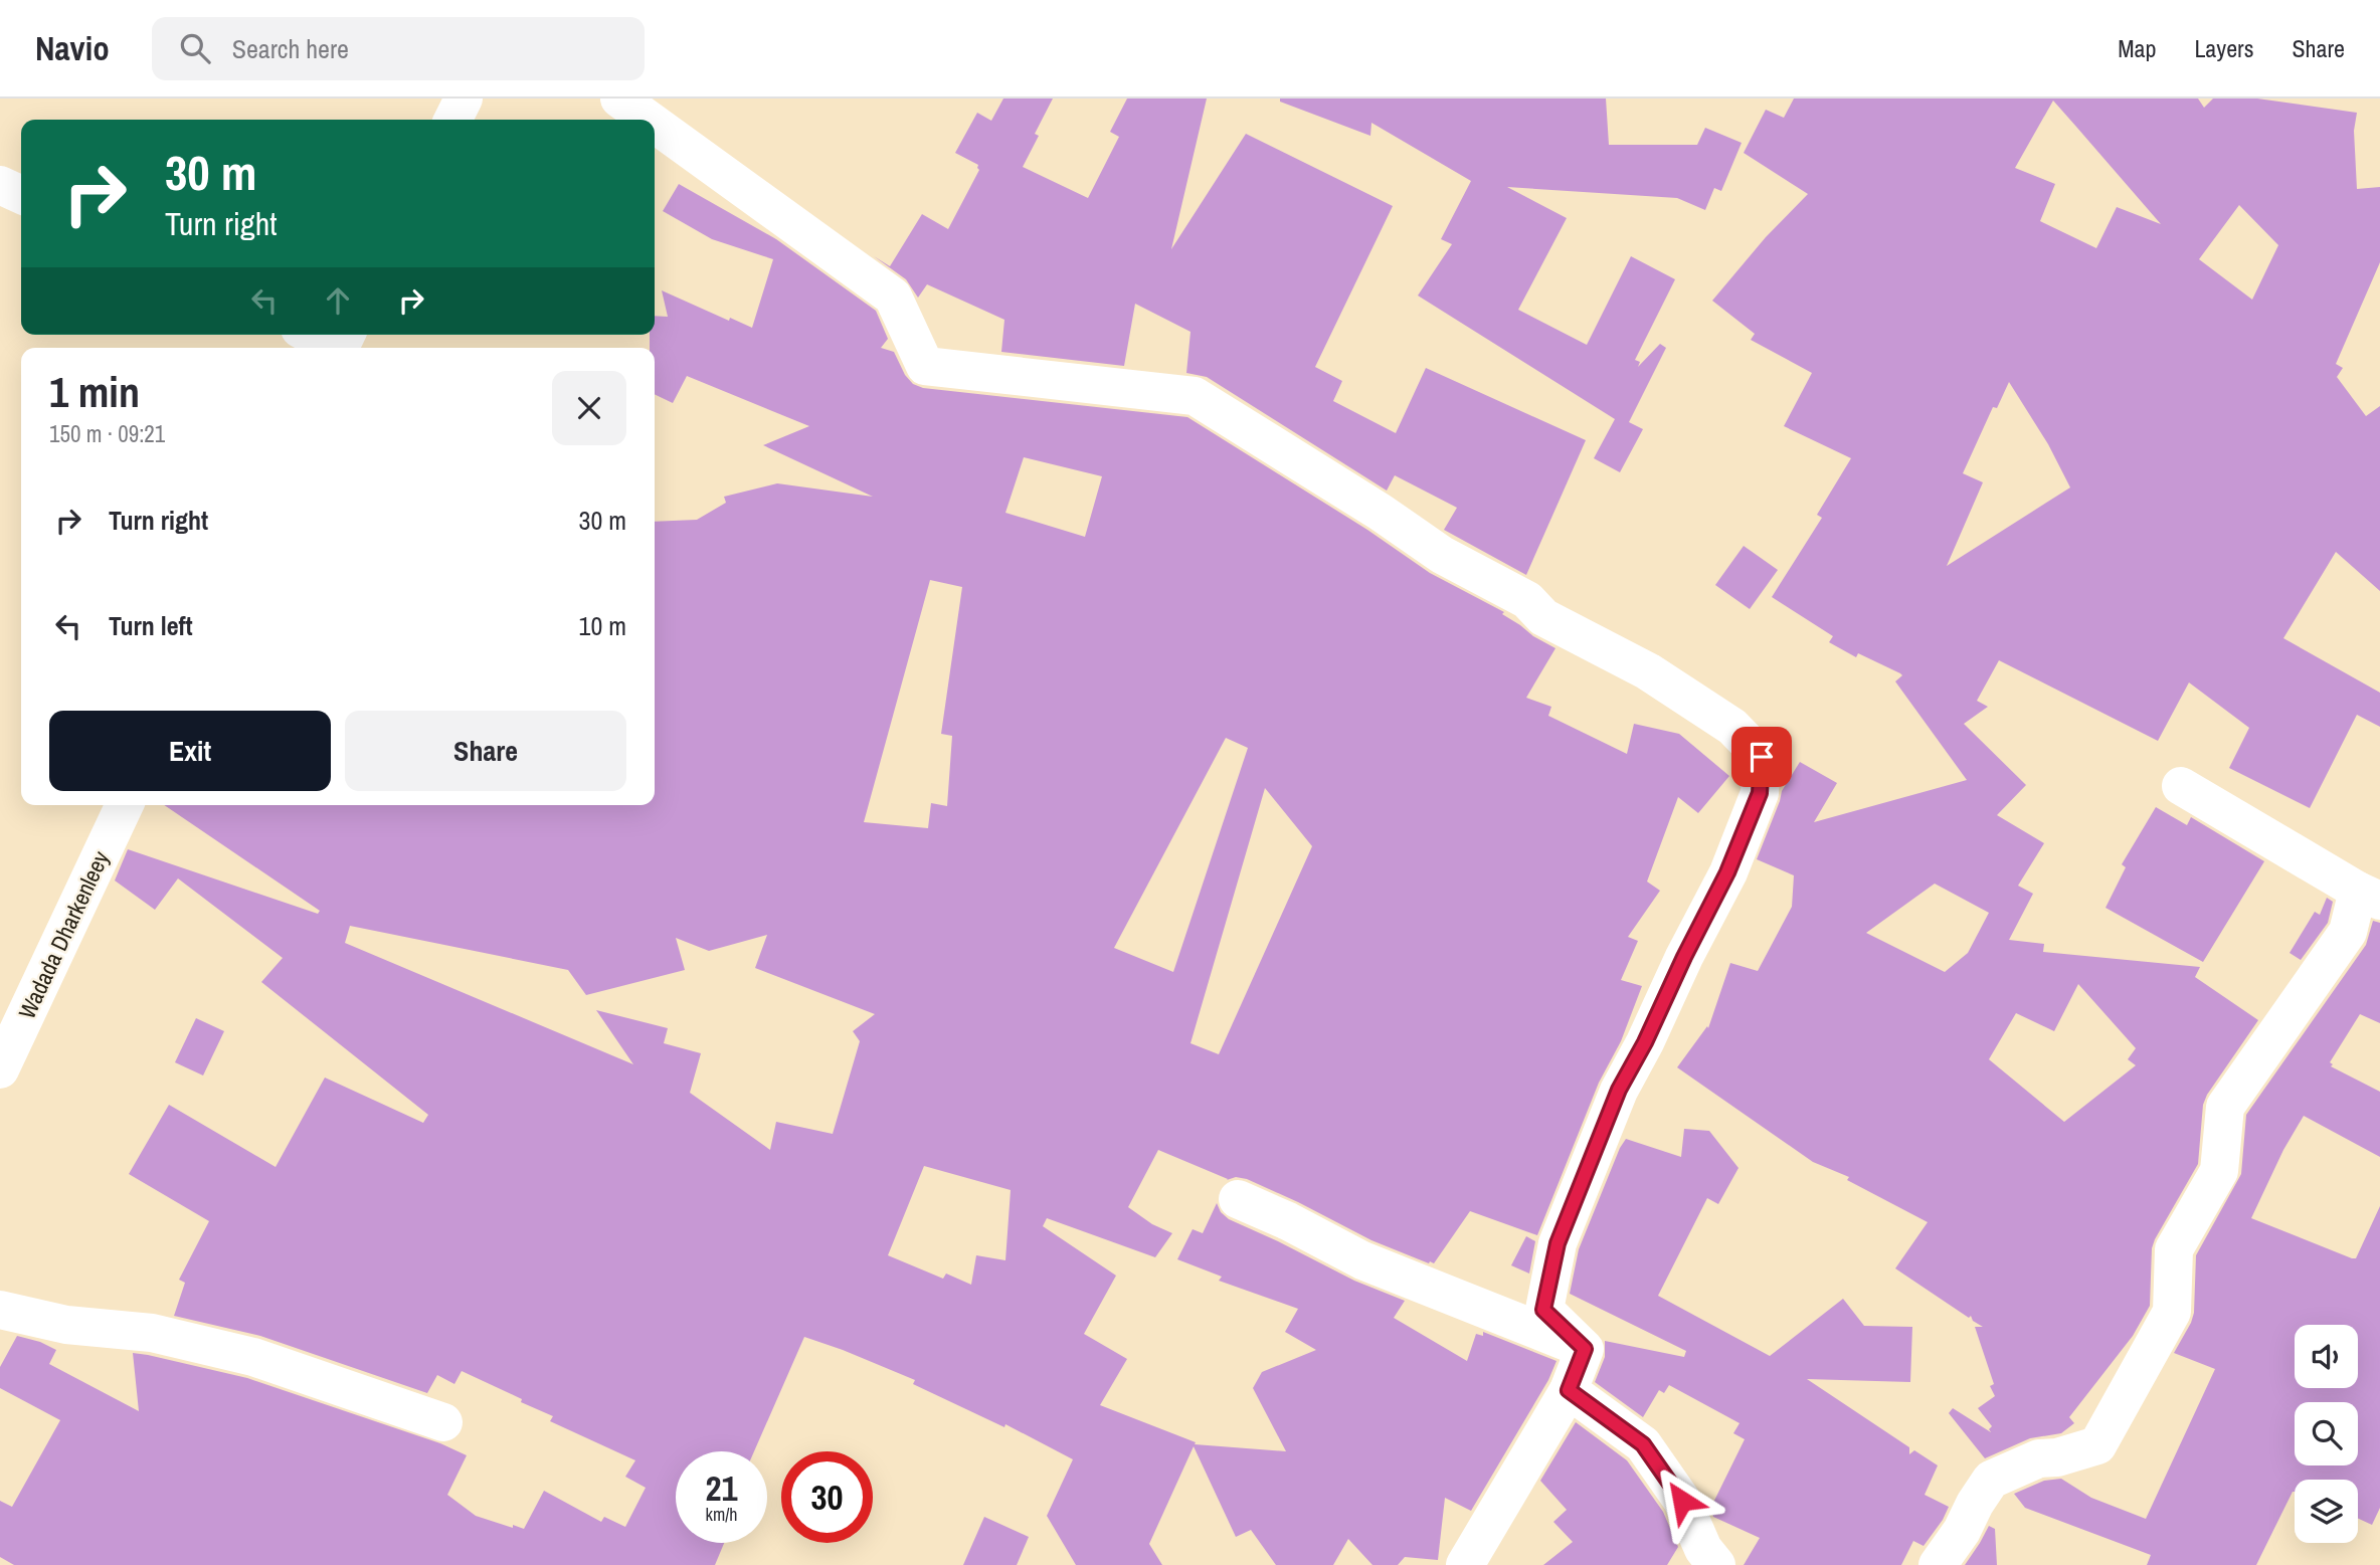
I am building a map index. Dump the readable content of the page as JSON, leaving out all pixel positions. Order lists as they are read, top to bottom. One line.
{"streets":{"street":["Wadada Dharkenleey"]},"page":{"header":"Navio","search":"Search here","nav":["Map","Layers","Share"],"turn":["30 m","Turn right"],"heading":["1 min","150 m · 09:21"],"list":[{"name":"Turn right","value":"30 m"},{"name":"Turn left","value":"10 m"}],"buttons":["Exit","Share"],"speed":"21 km/h","limit":"30"}}
